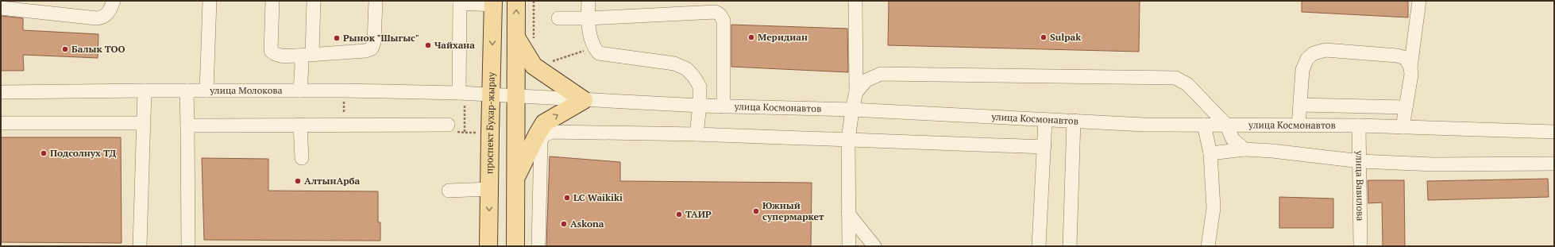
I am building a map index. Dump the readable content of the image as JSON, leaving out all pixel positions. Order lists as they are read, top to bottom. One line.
{"streets":{"main road":["проспект Бухар-жырау"],"street":["улица Молокова","улица Космонавтов","улица Вавилова"]},"crossings":[["улица Молокова","улица Космонавтов"],["улица Молокова","проспект Бухар-жырау"],["улица Космонавтов","улица Вавилова"]],"places":["Меридиан","Sulpak","Рынок \"Шыгыс\"","Чайхана","Балык ТОО","Подсолнух ТД","АлтынАрба","LC Waikiki","Южный супермаркет","ТАИР","Askona"]}
